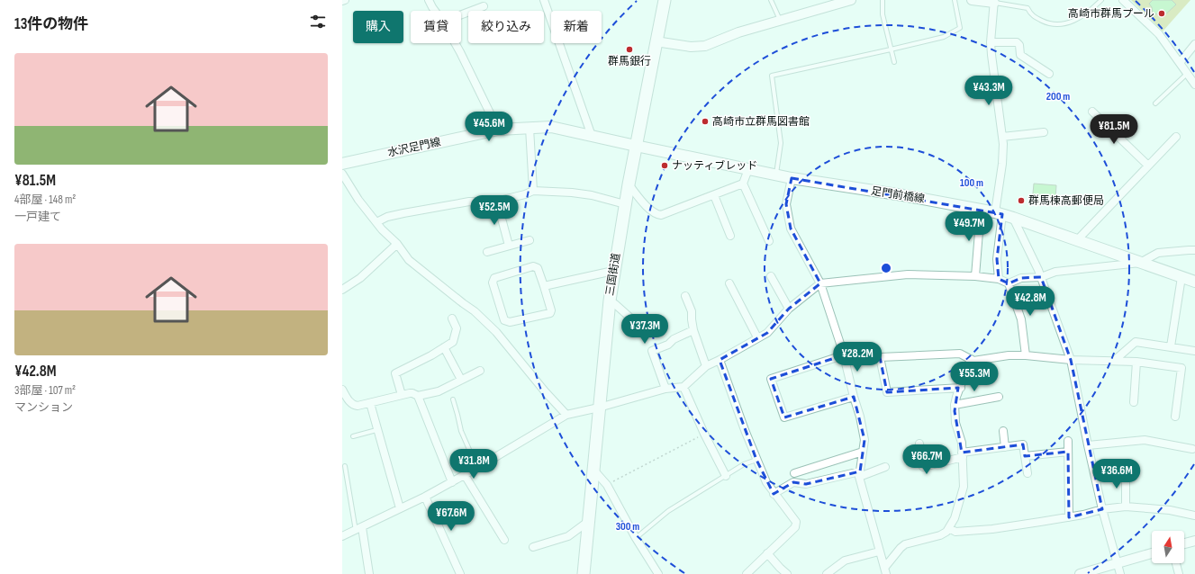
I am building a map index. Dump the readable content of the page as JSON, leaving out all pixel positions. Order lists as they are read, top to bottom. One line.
{"streets":{"main road":["水沢足門線","足門前橋線","三国街道"]},"crossings":[["水沢足門線","足門前橋線"],["水沢足門線","三国街道"],["足門前橋線","三国街道"]],"places":["高崎市群馬プール","群馬銀行","高崎市立群馬図書館","ナッティブレッド","群馬棟高郵便局"],"north":"top","page":{"heading":"13件の物件","chip":["購入","賃貸","絞り込み","新着"],"list":[{"name":"¥81.5M","note":"4部屋 · 148 m² · 一戸建て"},{"name":"¥42.8M","note":"3部屋 · 107 m² · マンション"}],"price":["¥43.3M","¥45.6M","¥81.5M","¥52.5M","¥49.7M","¥42.8M","¥37.3M","¥28.2M","¥55.3M","¥66.7M","¥31.8M","¥36.6M","¥67.6M"]},"rings":["200 m","100 m","300 m"]}
